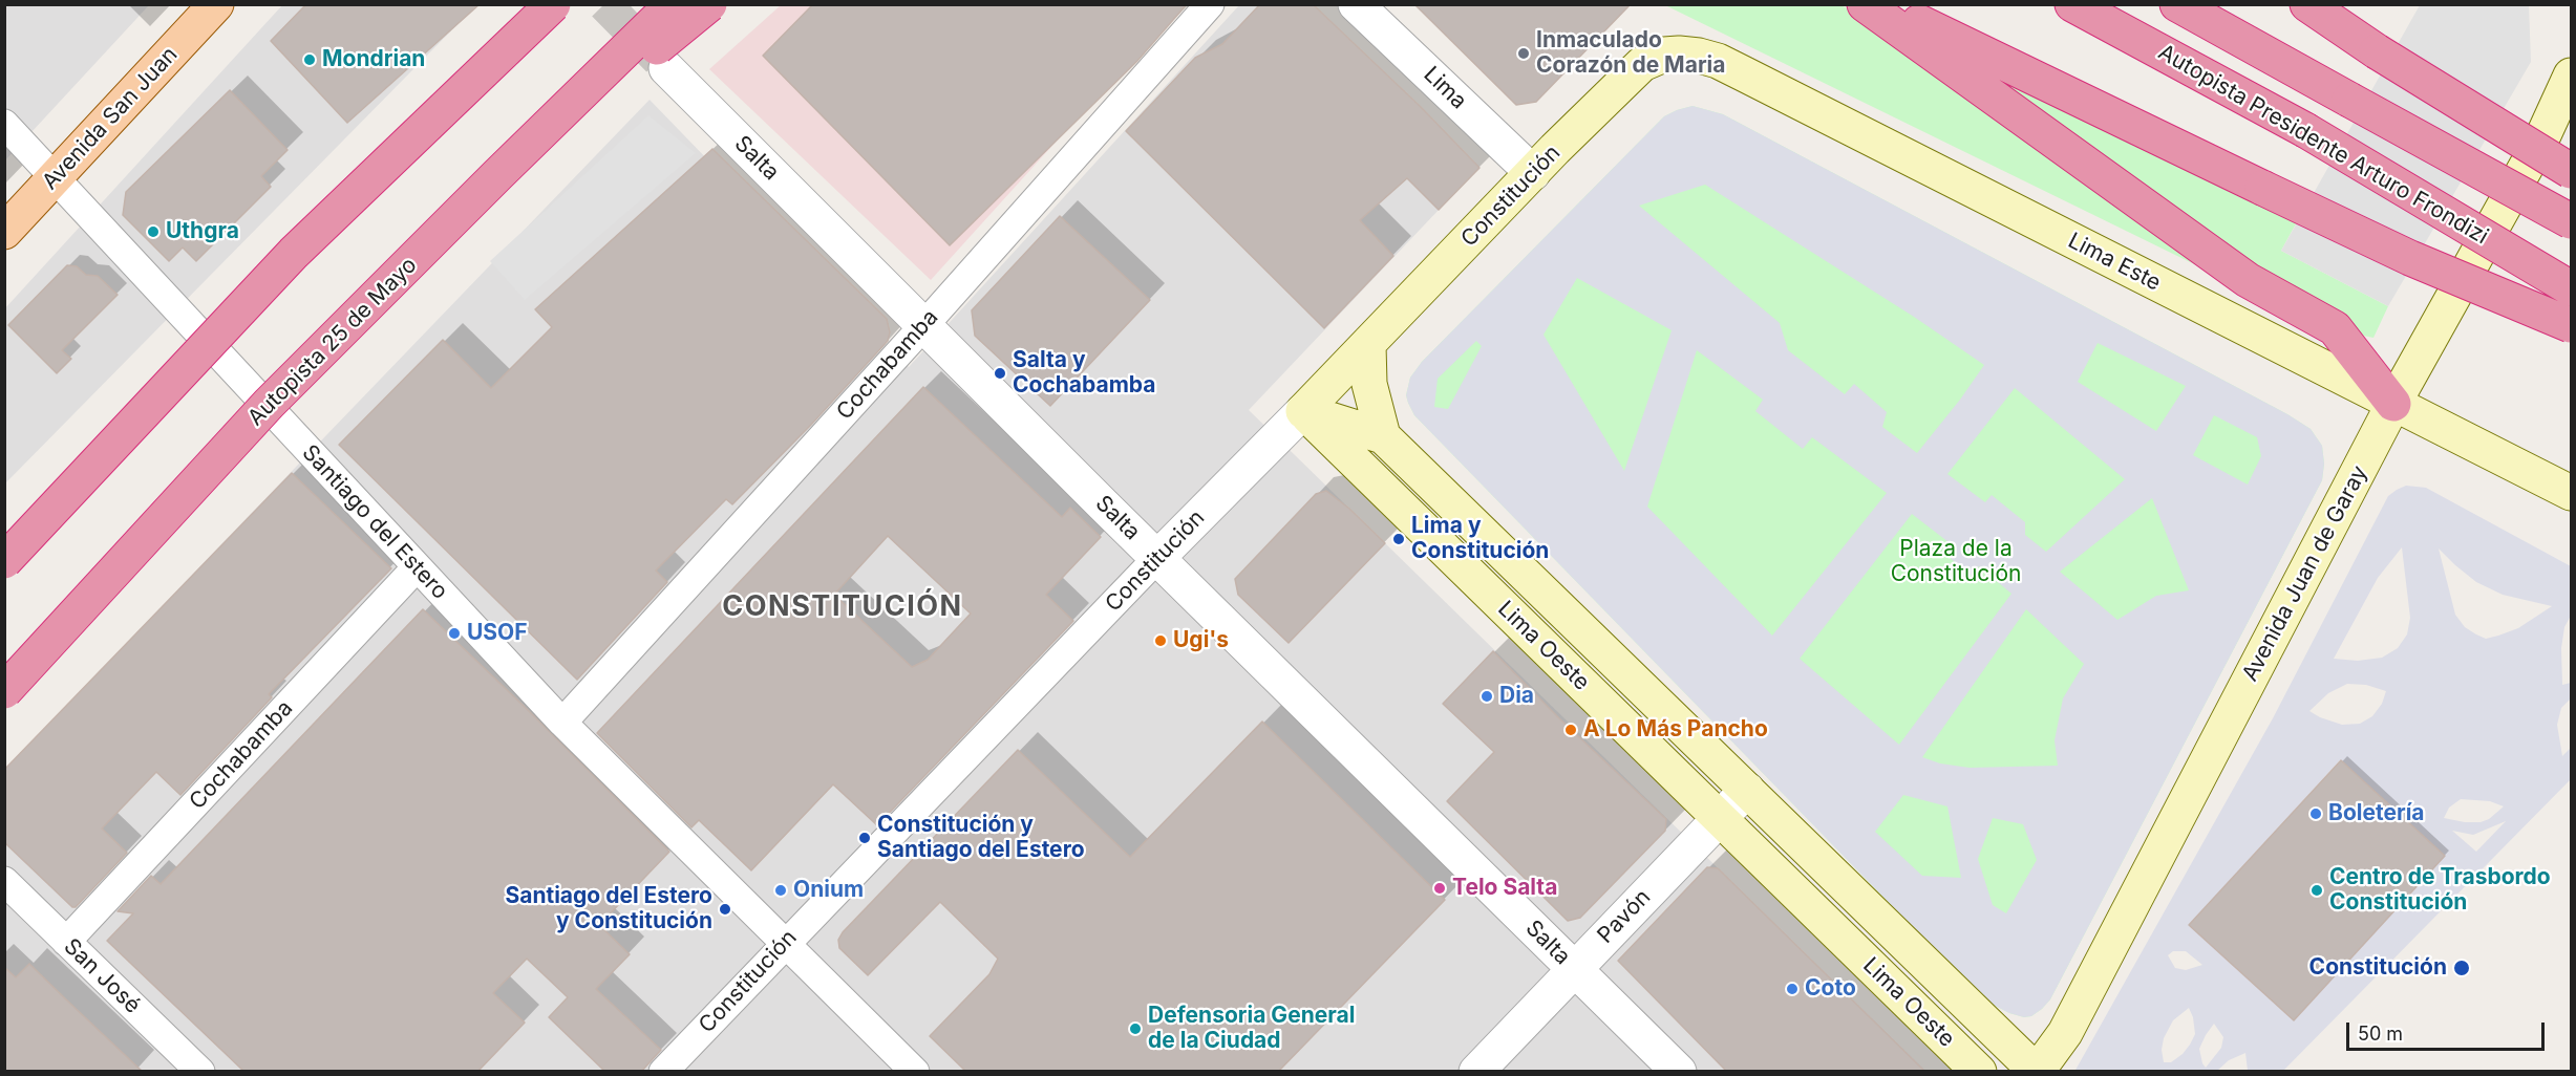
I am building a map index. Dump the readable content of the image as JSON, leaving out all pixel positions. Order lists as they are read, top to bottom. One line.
{"streets":{"highway":["Autopista Presidente Arturo Frondizi","Autopista 25 de Mayo"],"main road":["Avenida San Juan","Constitución","Lima Este","Avenida Juan de Garay","Lima Oeste"],"street":["Lima","Salta","Cochabamba","Santiago del Estero","Pavón","San José"]},"crossings":[["Lima","Constitución"],["Avenida San Juan","Santiago del Estero"],["Salta","Constitución"],["Salta","Cochabamba"],["Salta","Pavón"],["Constitución","Lima Este"],["Constitución","Santiago del Estero"],["Constitución","Lima Oeste"],["Lima Este","Avenida Juan de Garay"],["Cochabamba","Santiago del Estero"],["Cochabamba","San José"],["Avenida Juan de Garay","Lima Oeste"],["Lima Oeste","Pavón"]],"districts":["CONSTITUCIÓN"],"parks":["Plaza de la Constitución"],"places":["Inmaculado Corazón de Maria","Mondrian","Uthgra","Salta y Cochabamba","Lima y Constitución","USOF","Ugi's","Dia","A Lo Más Pancho","Boletería","Constitución y Santiago del Estero","Telo Salta","Onium","Centro de Trasbordo Constitución","Santiago del Estero y Constitución","Constitución","Coto","Defensoria General de la Ciudad"],"scale_bar":"50 m"}
